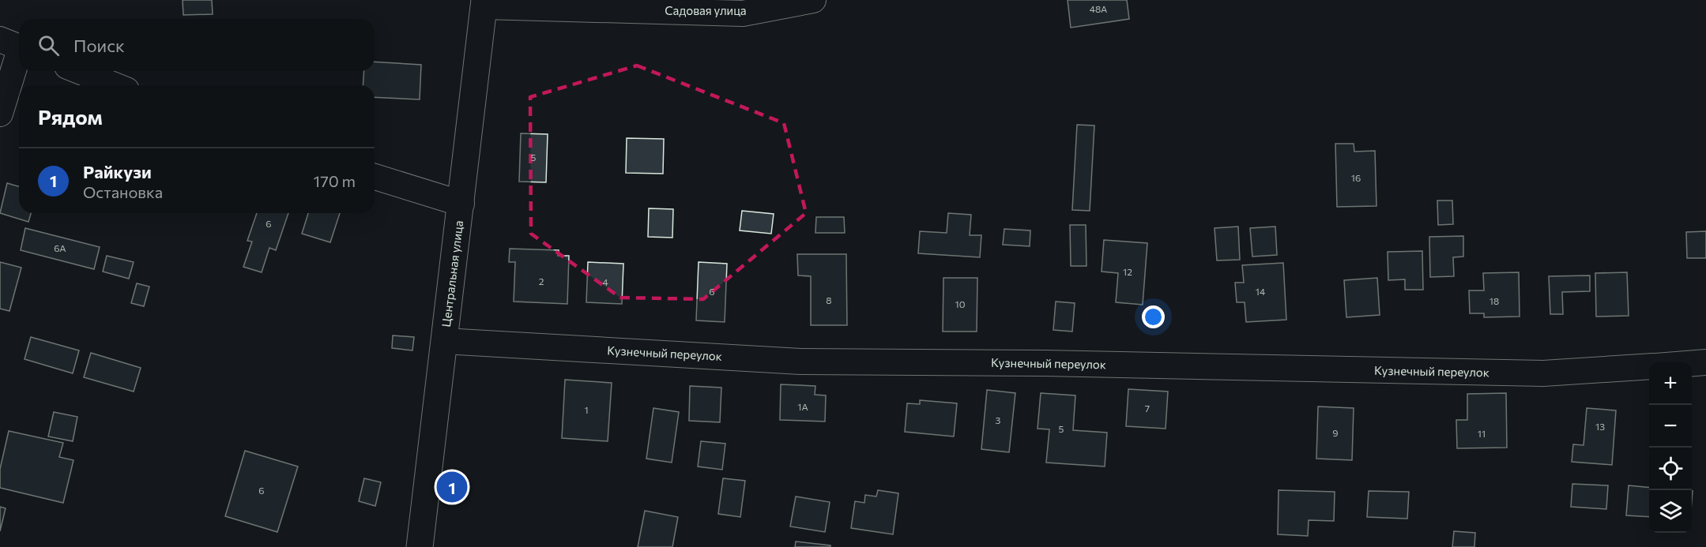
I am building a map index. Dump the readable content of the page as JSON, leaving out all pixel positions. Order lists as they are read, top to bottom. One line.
{"streets":{"main road":["Центральная улица"],"street":["Садовая улица","Кузнечный переулок"]},"crossings":[["Садовая улица","Центральная улица"],["Центральная улица","Кузнечный переулок"]],"house_numbers":["48А","5","16","6","6А","12","2","4","6","14","8","18","10","1А","7","1","3","13","5","9","11","6"],"page":{"search":"Поиск","heading":"Рядом","list":[{"mark":"1","name":"Райкузи","note":"Остановка","value":"170 m"}],"map_buttons":["+","−"],"pins":"1"}}
